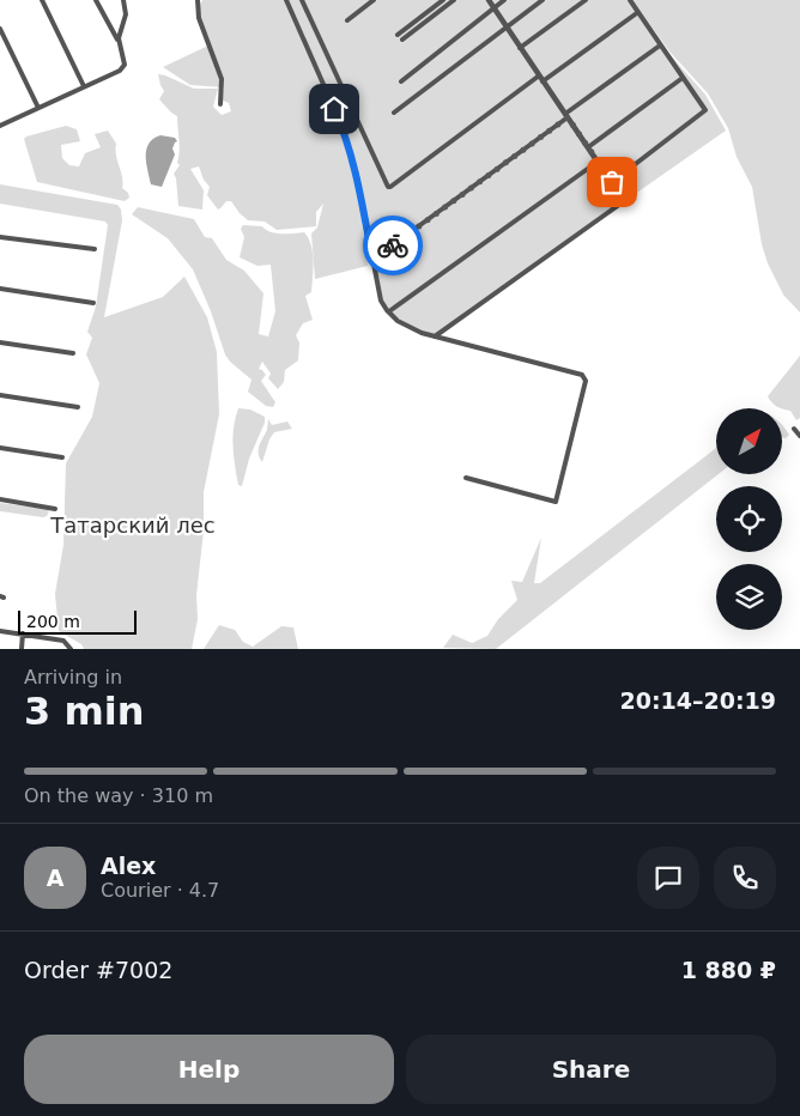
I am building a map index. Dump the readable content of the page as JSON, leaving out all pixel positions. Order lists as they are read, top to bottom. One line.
{"parks":["Татарский лес"],"scale_bar":"200 m","north":"top right","page":{"scale":"200 m","heading":["3 min","Arriving in","20:14–20:19"],"panel":["Alex","Courier · 4.7","Order #7002","1 880 ₽"],"bar":"On the way · 310 m","round":"A","buttons":["Help","Share"]}}
